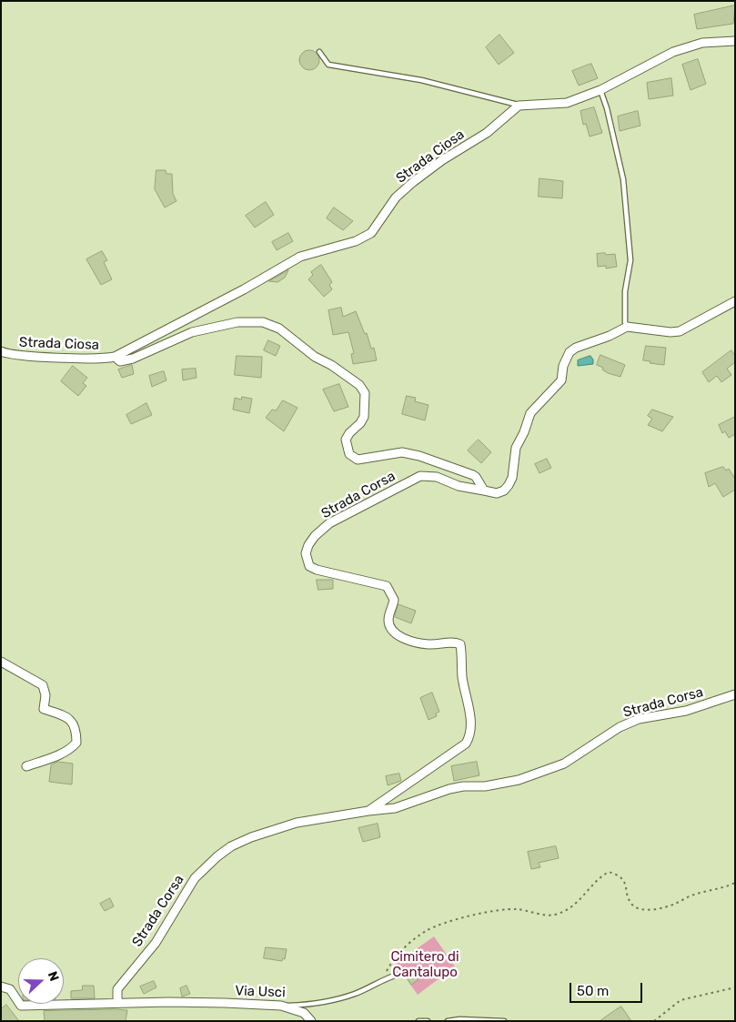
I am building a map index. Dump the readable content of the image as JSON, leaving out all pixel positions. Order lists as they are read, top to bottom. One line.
{"streets":{"street":["Strada Ciosa","Strada Corsa","Via Usci"]},"crossings":[["Strada Ciosa","Strada Corsa"],["Strada Corsa","Via Usci"]],"parks":["Cimitero di Cantalupo"],"scale_bar":"50 m","north":"right"}
